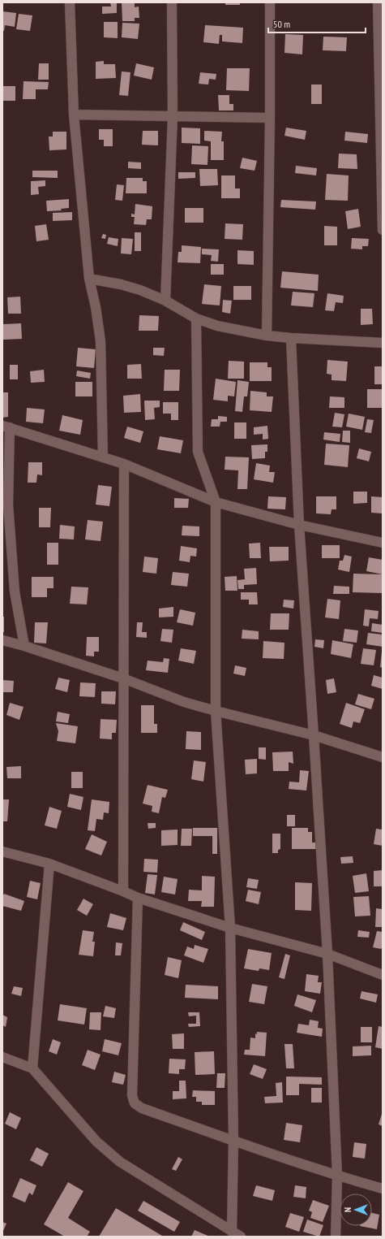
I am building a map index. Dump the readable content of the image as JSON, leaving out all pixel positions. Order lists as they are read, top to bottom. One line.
{"scale_bar":"50 m","north":"left"}
